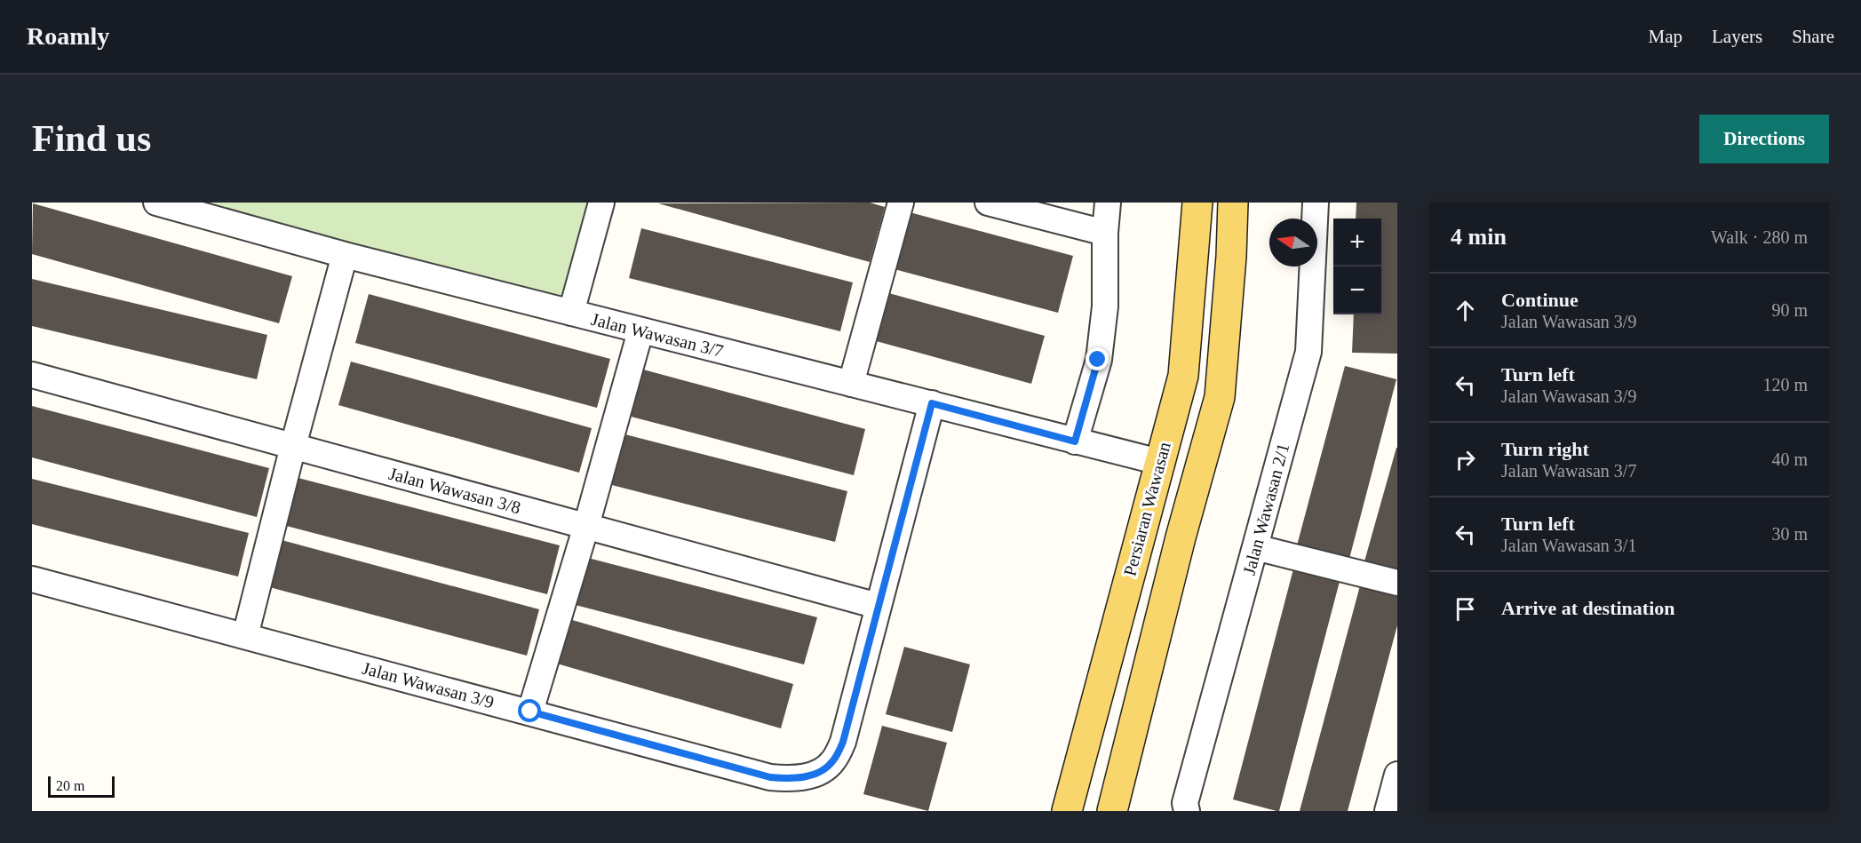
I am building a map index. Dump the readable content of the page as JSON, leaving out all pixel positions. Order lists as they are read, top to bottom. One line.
{"streets":{"main road":["Persiaran Wawasan"],"street":["Jalan Wawasan 3/7","Jalan Wawasan 3/8","Jalan Wawasan 2/1","Jalan Wawasan 3/9"]},"crossings":[["Jalan Wawasan 3/7","Persiaran Wawasan"],["Jalan Wawasan 3/7","Jalan Wawasan 3/9"],["Jalan Wawasan 3/8","Jalan Wawasan 3/9"]],"scale_bar":"20 m","north":"left","page":{"header":"Roamly","nav":["Map","Layers","Share"],"buttons":"Directions","title":"Find us","heading":["4 min","Walk · 280 m"],"map_buttons":["+","−"],"list":[["Continue","Jalan Wawasan 3/9","90 m"],["Turn left","Jalan Wawasan 3/9","120 m"],["Turn right","Jalan Wawasan 3/7","40 m"],["Turn left","Jalan Wawasan 3/1","30 m"],"Arrive at destination"],"scale":"20 m"}}
